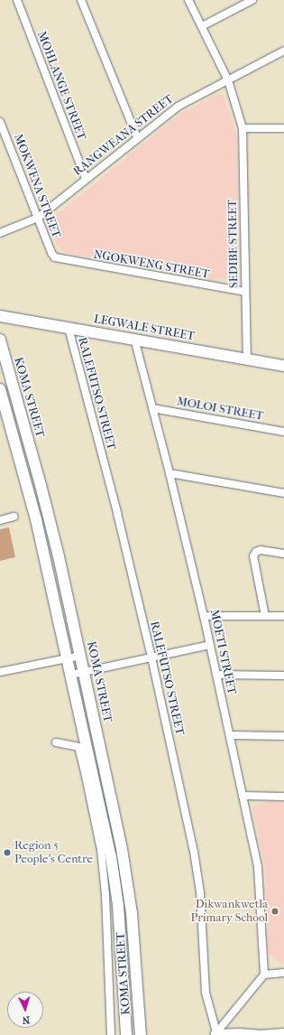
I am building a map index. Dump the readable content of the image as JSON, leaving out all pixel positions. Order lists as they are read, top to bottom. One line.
{"streets":{"main road":["LEGWALE STREET","KOMA STREET"],"street":["MOHLANGE STREET","RANGWEANA STREET","MOKWENA STREET","SEDIBE STREET","NGOKWENG STREET","RALEFUTSO STREET","MOLOI STREET","MOETI STREET"]},"crossings":[["MOHLANGE STREET","RANGWEANA STREET"],["RANGWEANA STREET","MOKWENA STREET"],["RANGWEANA STREET","SEDIBE STREET"],["MOKWENA STREET","NGOKWENG STREET"],["SEDIBE STREET","NGOKWENG STREET"],["SEDIBE STREET","LEGWALE STREET"],["LEGWALE STREET","RALEFUTSO STREET"],["LEGWALE STREET","MOETI STREET"],["MOLOI STREET","MOETI STREET"]],"places":["Region 5 People's Centre","Dikwankwetla Primary School"],"north":"bottom"}
